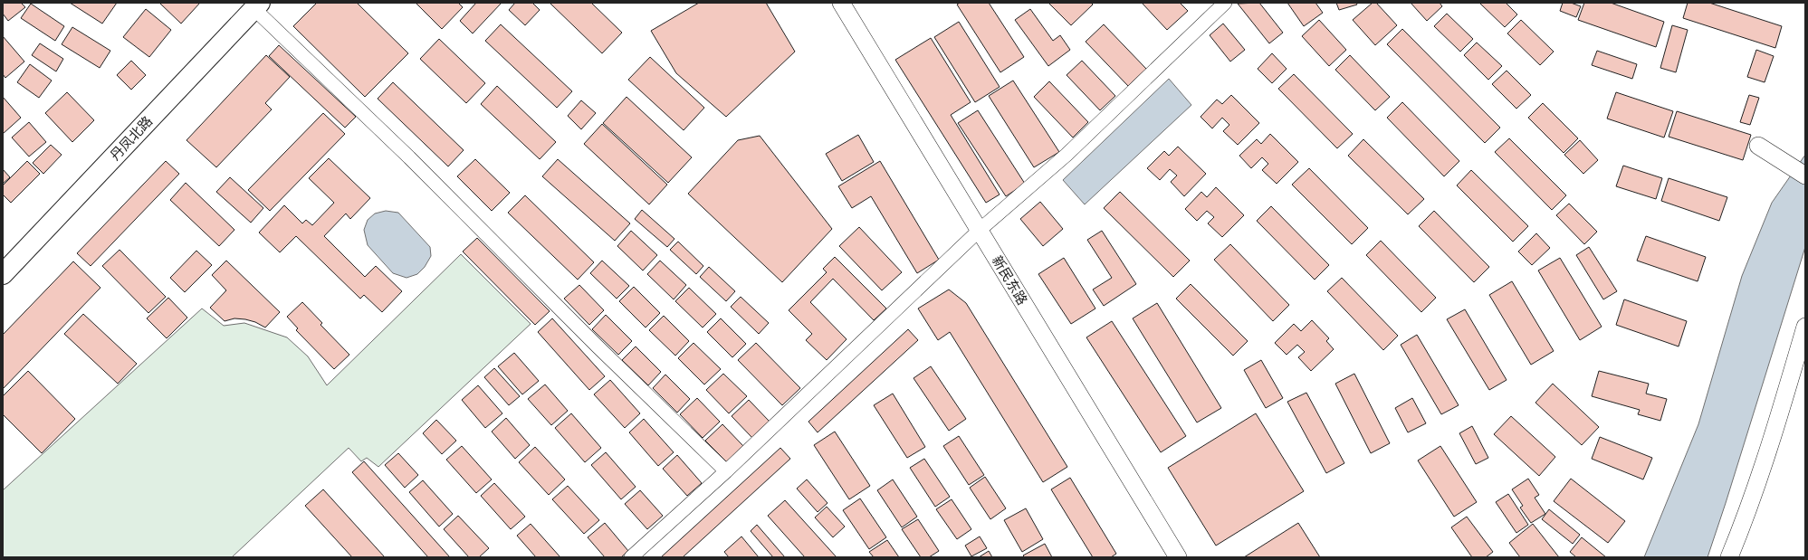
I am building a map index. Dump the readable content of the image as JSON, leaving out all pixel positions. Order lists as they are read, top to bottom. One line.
{"streets":{"main road":["丹凤北路"],"street":["新民东路"]}}
